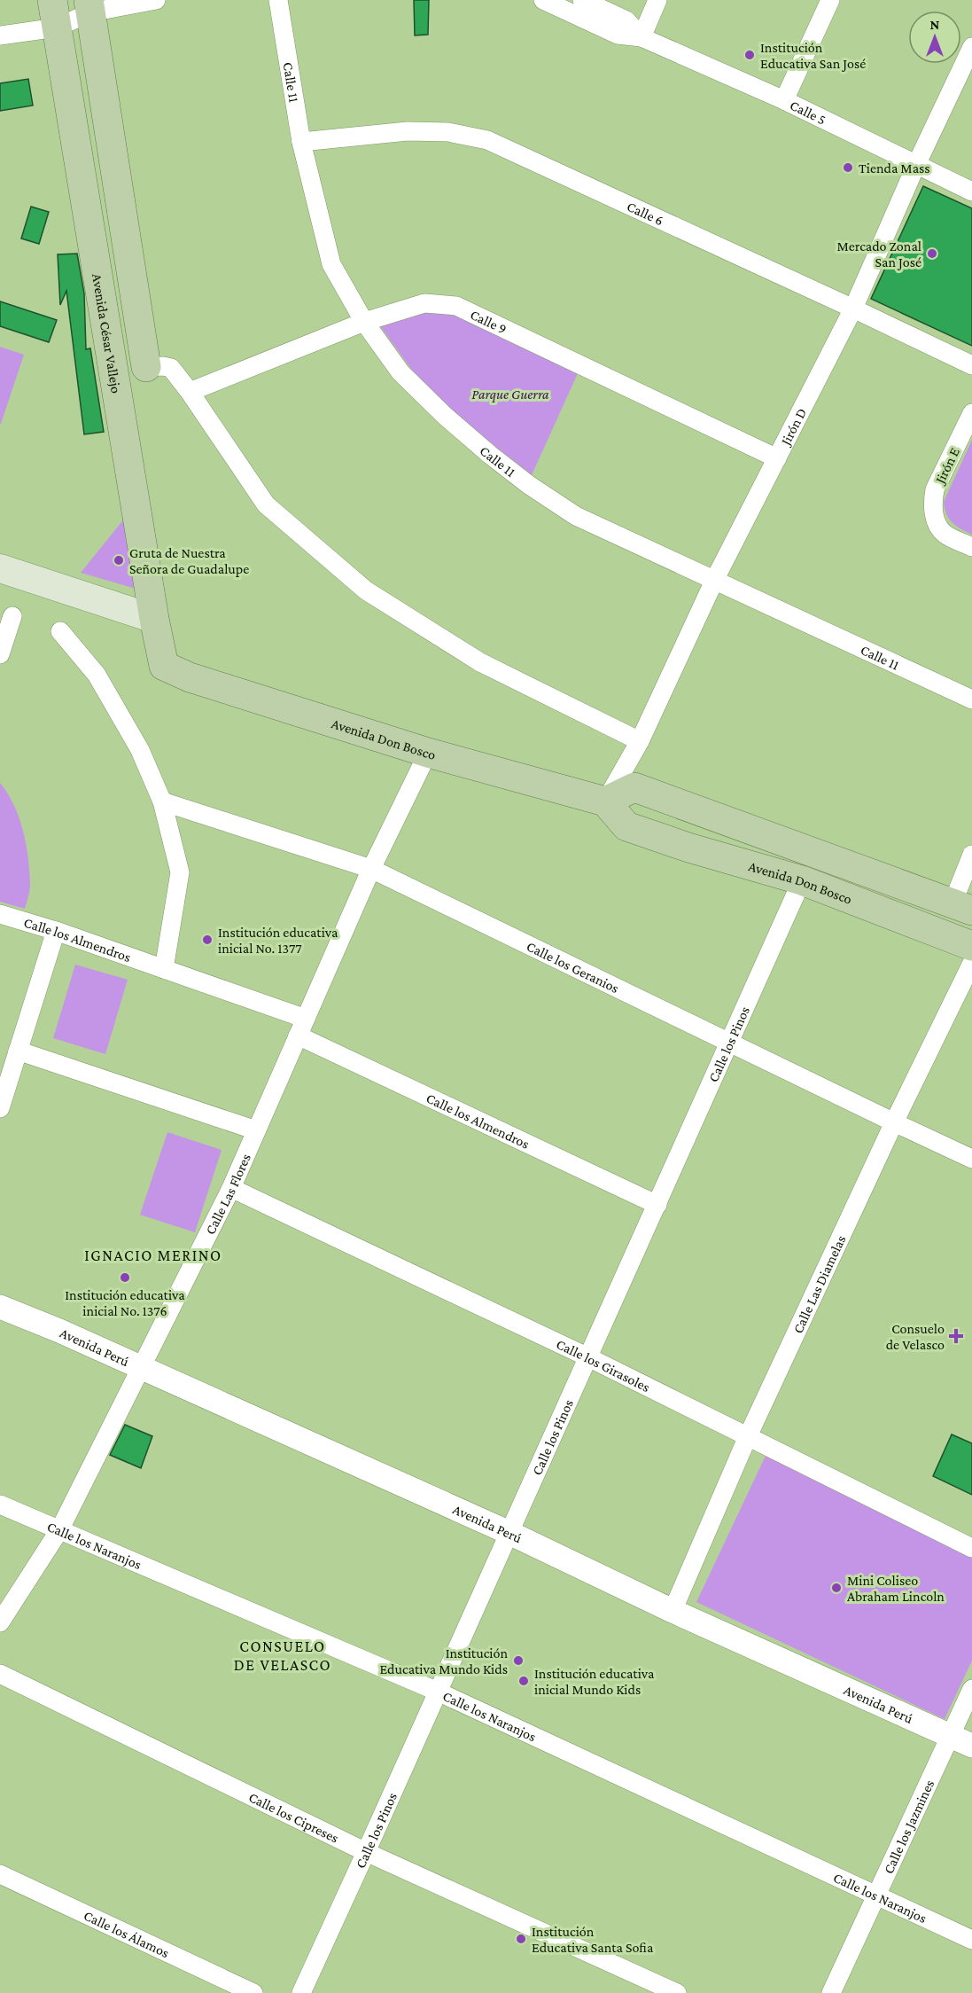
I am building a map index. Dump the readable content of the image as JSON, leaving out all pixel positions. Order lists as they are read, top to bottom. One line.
{"streets":{"main road":["Avenida César Vallejo","Avenida Don Bosco"],"street":["Calle 11","Calle 5","Calle 6","Calle 9","Jirón D","Jirón E","Calle los Almendros","Calle los Geranios","Calle los Pinos","Calle Las Flores","Calle Las Diamelas","Avenida Perú","Calle los Girasoles","Calle los Naranjos","Calle los Cipreses","Calle los Jazmines","Calle los Álamos"]},"crossings":[["Calle 11","Calle 6"],["Calle 11","Calle 9"],["Calle 11","Jirón D"],["Calle 5","Jirón D"],["Calle 6","Jirón D"],["Calle 9","Jirón D"],["Avenida César Vallejo","Avenida Don Bosco"],["Jirón D","Avenida Don Bosco"],["Avenida Don Bosco","Calle los Pinos"],["Avenida Don Bosco","Calle Las Flores"],["Calle los Almendros","Calle los Pinos"],["Calle los Almendros","Calle Las Flores"],["Calle los Geranios","Calle los Pinos"],["Calle los Geranios","Calle Las Flores"],["Calle los Geranios","Calle Las Diamelas"],["Calle los Pinos","Avenida Perú"],["Calle los Pinos","Calle los Girasoles"],["Calle los Pinos","Calle los Naranjos"],["Calle los Pinos","Calle los Cipreses"],["Calle Las Flores","Avenida Perú"],["Calle Las Flores","Calle los Girasoles"],["Calle Las Flores","Calle los Naranjos"],["Calle Las Diamelas","Avenida Perú"],["Calle Las Diamelas","Calle los Girasoles"],["Avenida Perú","Calle los Jazmines"],["Calle los Naranjos","Calle los Jazmines"]],"districts":["IGNACIO MERINO","CONSUELO DE VELASCO"],"parks":["Parque Guerra"],"places":{"other":["Institución Educativa San José","Tienda Mass","Mercado Zonal San José","Gruta de Nuestra Señora de Guadalupe","Institución educativa inicial No. 1377","Institución educativa inicial No. 1376","Mini Coliseo Abraham Lincoln","Institución Educativa Mundo Kids","Institución educativa inicial Mundo Kids","Institución Educativa Santa Sofia"],"health":["Consuelo de Velasco"]},"north":"top"}
